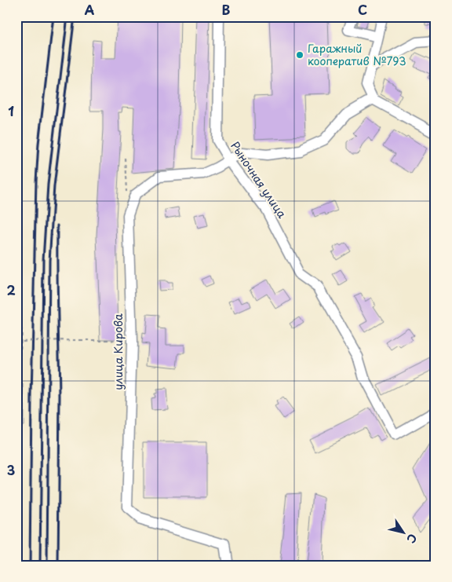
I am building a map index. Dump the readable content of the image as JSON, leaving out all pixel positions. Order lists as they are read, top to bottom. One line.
{"streets":{"street":["Рыночная улица","улица Кирова"]},"crossings":[["Рыночная улица","улица Кирова"]],"places":["Гаражный кооператив №793"],"north":"bottom right","grid":{"columns":["A","B","C"],"rows":["1","2","3"]}}
